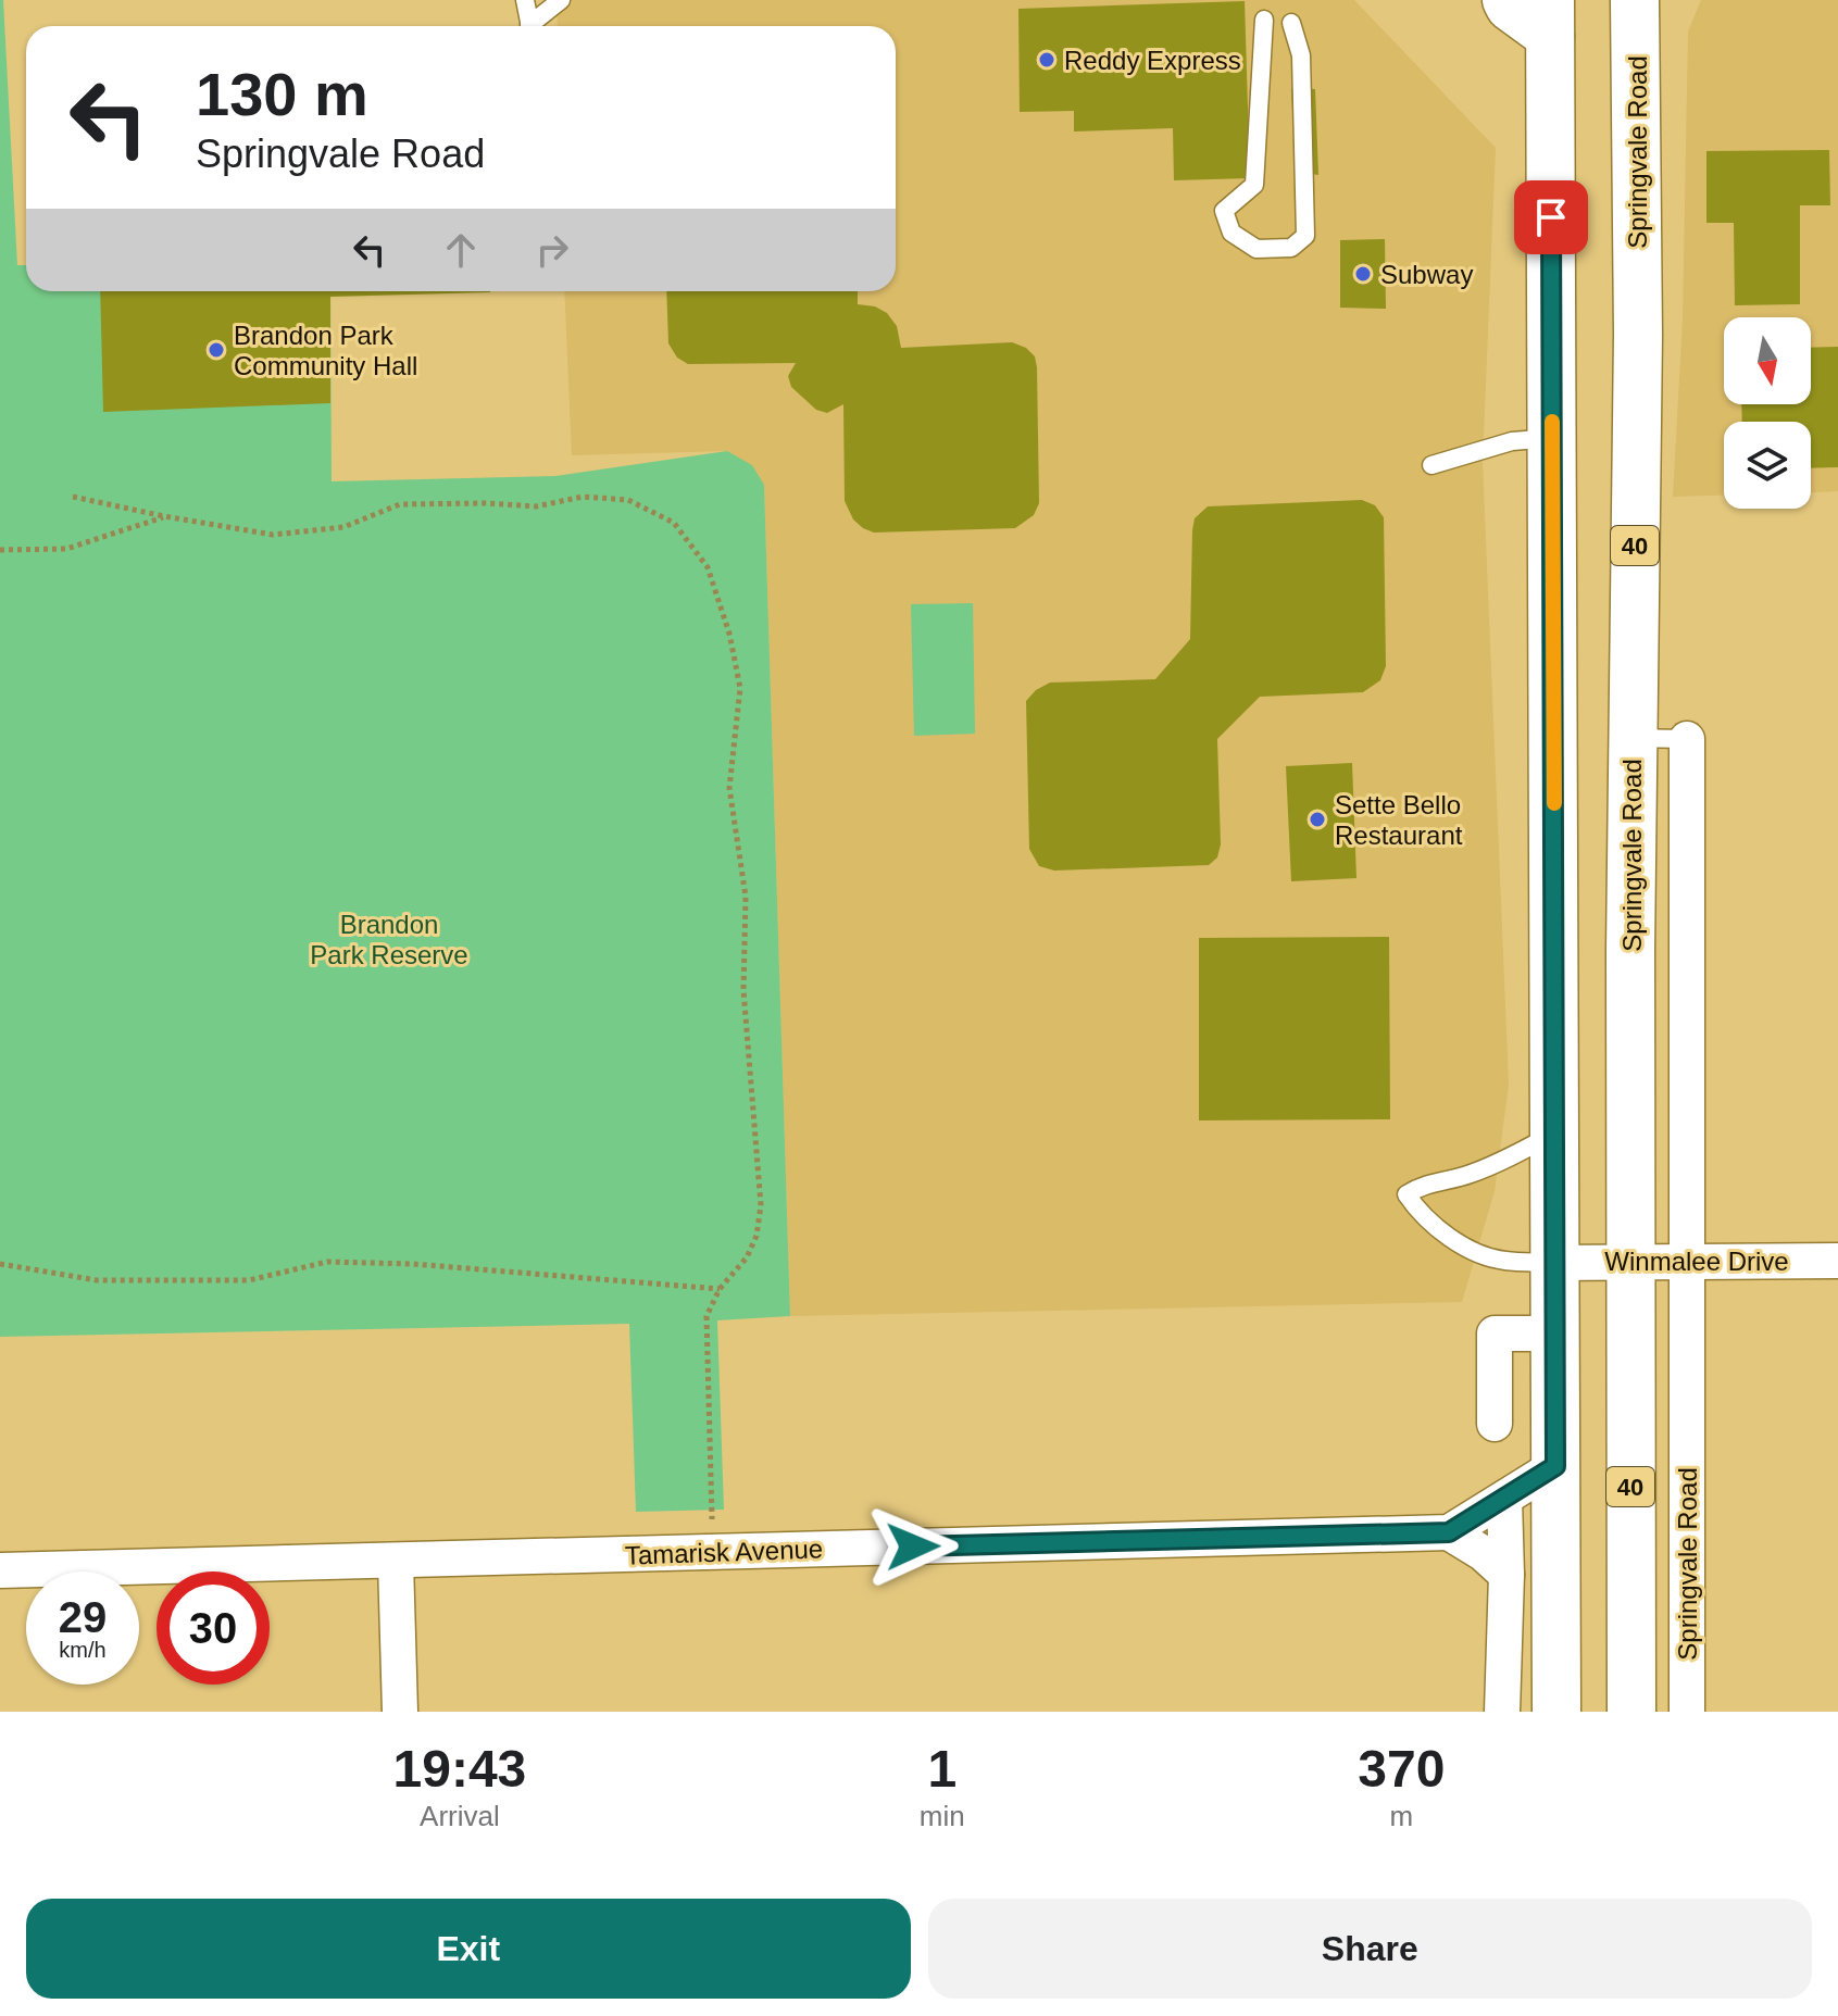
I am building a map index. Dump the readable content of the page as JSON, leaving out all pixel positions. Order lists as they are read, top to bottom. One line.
{"streets":{"highway":["Springvale Road","40"],"street":["Winmalee Drive","Tamarisk Avenue"]},"crossings":[["Springvale Road","Winmalee Drive"]],"parks":["Brandon Park Reserve"],"places":["Reddy Express","Subway","Brandon Park Community Hall","Sette Bello Restaurant"],"north":"bottom","page":{"turn":["130 m","Springvale Road"],"speed":"29 km/h","limit":"30","eta":["19:43","Arrival","1","min","370","m"],"buttons":["Exit","Share"]}}
